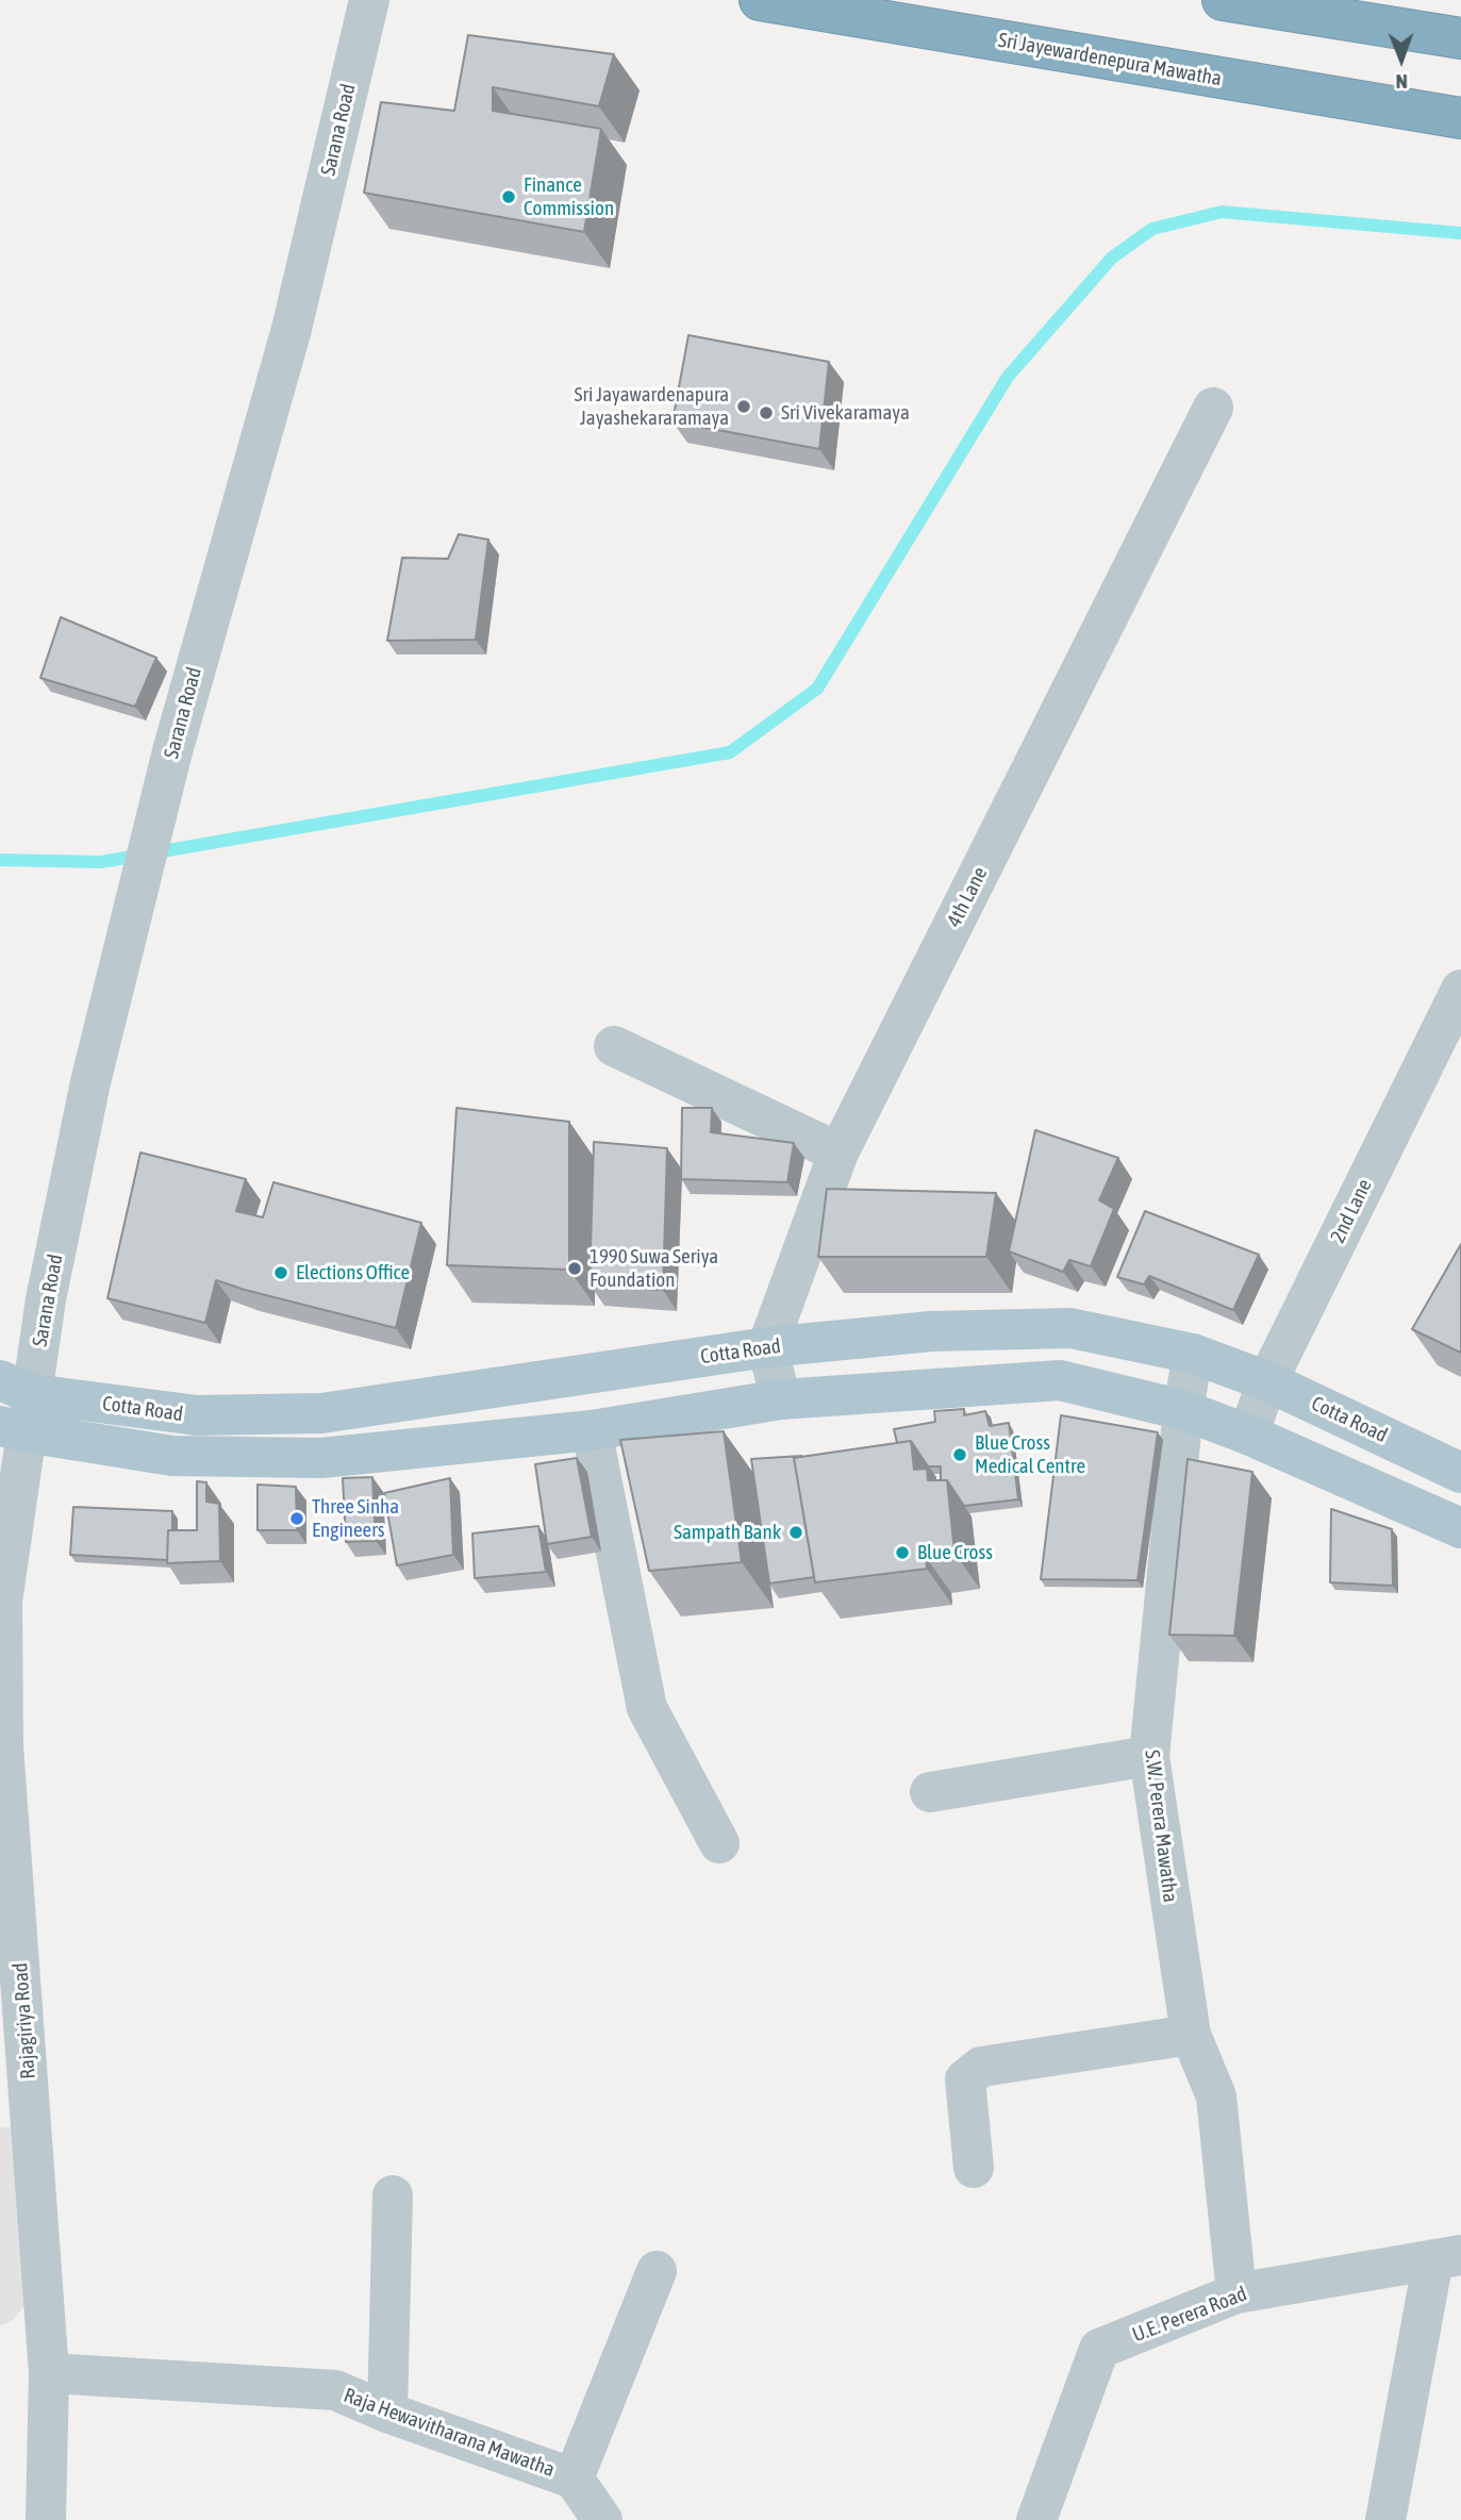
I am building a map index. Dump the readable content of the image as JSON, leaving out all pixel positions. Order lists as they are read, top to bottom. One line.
{"streets":{"highway":["Sri Jayewardenepura Mawatha"],"main road":["Cotta Road"],"street":["Sarana Road","4th Lane","2nd Lane","S.W. Perera Mawatha","Rajagiriya Road","U.E. Perera Road","Raja Hewavitharana Mawatha"]},"crossings":[["Sarana Road","Cotta Road"],["Sarana Road","Rajagiriya Road"],["4th Lane","Cotta Road"],["2nd Lane","Cotta Road"],["Cotta Road","S.W. Perera Mawatha"],["Cotta Road","Rajagiriya Road"],["S.W. Perera Mawatha","U.E. Perera Road"],["Rajagiriya Road","Raja Hewavitharana Mawatha"]],"places":["Finance Commission","Sri Jayawardenapura Jayashekararamaya","Sri Vivekaramaya","1990 Suwa Seriya Foundation","Elections Office","Blue Cross Medical Centre","Three Sinha Engineers","Sampath Bank","Blue Cross"],"north":"bottom"}
